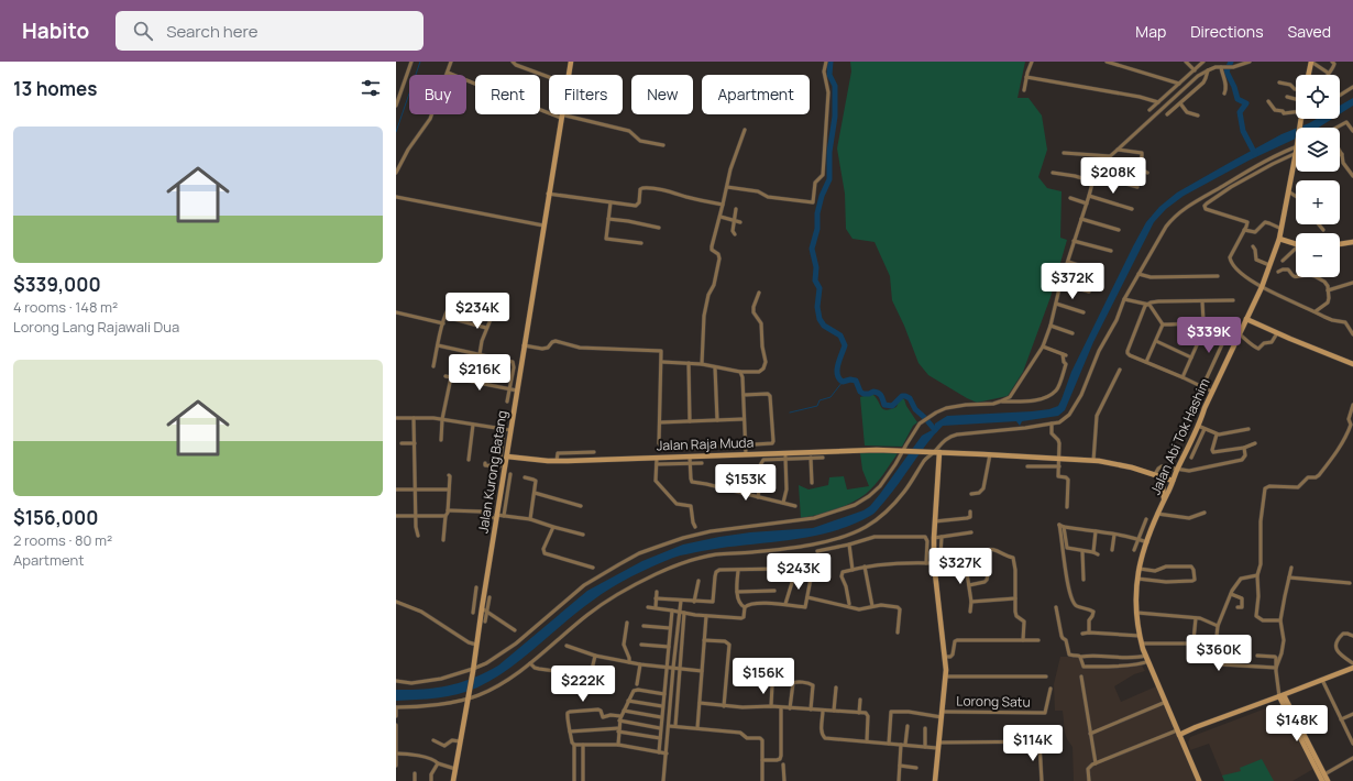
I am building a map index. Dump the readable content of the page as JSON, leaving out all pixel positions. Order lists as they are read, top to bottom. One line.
{"streets":{"street":["Jalan Abi Tok Hashim","Jalan Raja Muda","Jalan Kurong Batang","Lorong Satu"]},"crossings":[["Jalan Abi Tok Hashim","Jalan Raja Muda"],["Jalan Raja Muda","Jalan Kurong Batang"]],"page":{"header":"Habito","search":"Search here","nav":["Map","Directions","Saved"],"heading":"13 homes","map_buttons":["+","−"],"chip":["Buy","Rent","Filters","New","Apartment"],"list":[{"name":"$339,000","note":"4 rooms · 148 m² · Lorong Lang Rajawali Dua"},{"name":"$156,000","note":"2 rooms · 80 m² · Apartment"}],"price":["$208K","$372K","$234K","$339K","$216K","$153K","$327K","$243K","$360K","$156K","$222K","$148K","$114K"]}}
